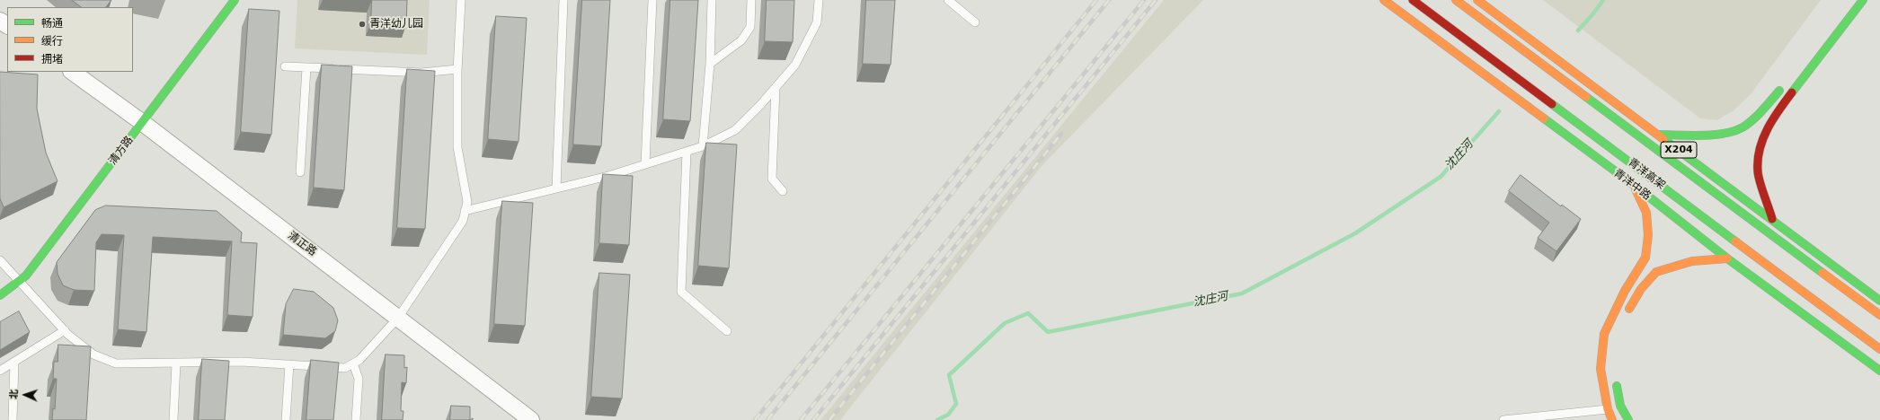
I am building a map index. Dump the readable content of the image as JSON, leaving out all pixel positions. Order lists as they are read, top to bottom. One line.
{"streets":{"main road":["X204","清方路","青洋高架","青洋中路"],"street":["清正路"]},"crossings":[["清方路","清正路"]],"water":["沈庄河"],"places":["青洋幼儿园"],"legend":["畅通","缓行","拥堵"],"north":"left"}
